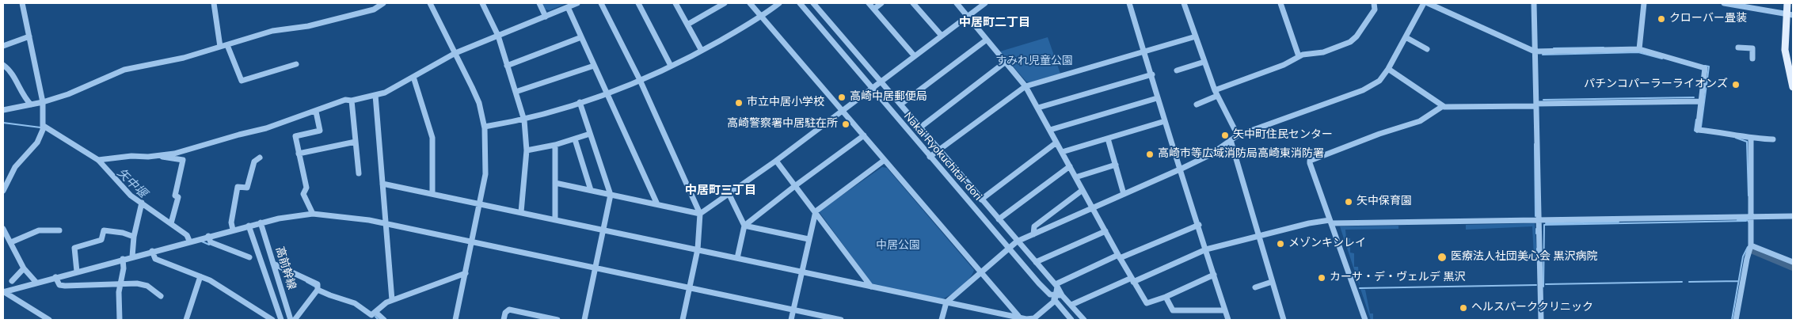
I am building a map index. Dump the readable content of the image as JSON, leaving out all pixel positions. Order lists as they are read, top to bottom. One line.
{"streets":{"street":["Nakai Ryokuchitai-dori","高前幹線"]},"districts":["中居町二丁目","中居町三丁目"],"water":["矢中堰"],"parks":["すみれ児童公園","中居公園"],"places":["クローバー畳装","パチンコパーラーライオンズ","高崎中居郵便局","市立中居小学校","高崎警察署中居駐在所","矢中町住民センター","高崎市等広域消防局高崎東消防署","矢中保育園","メゾンキンレイ","医療法人社団美心会 黒沢病院","カーサ・デ・ヴェルデ 黒沢","ヘルスパーククリニック"]}
